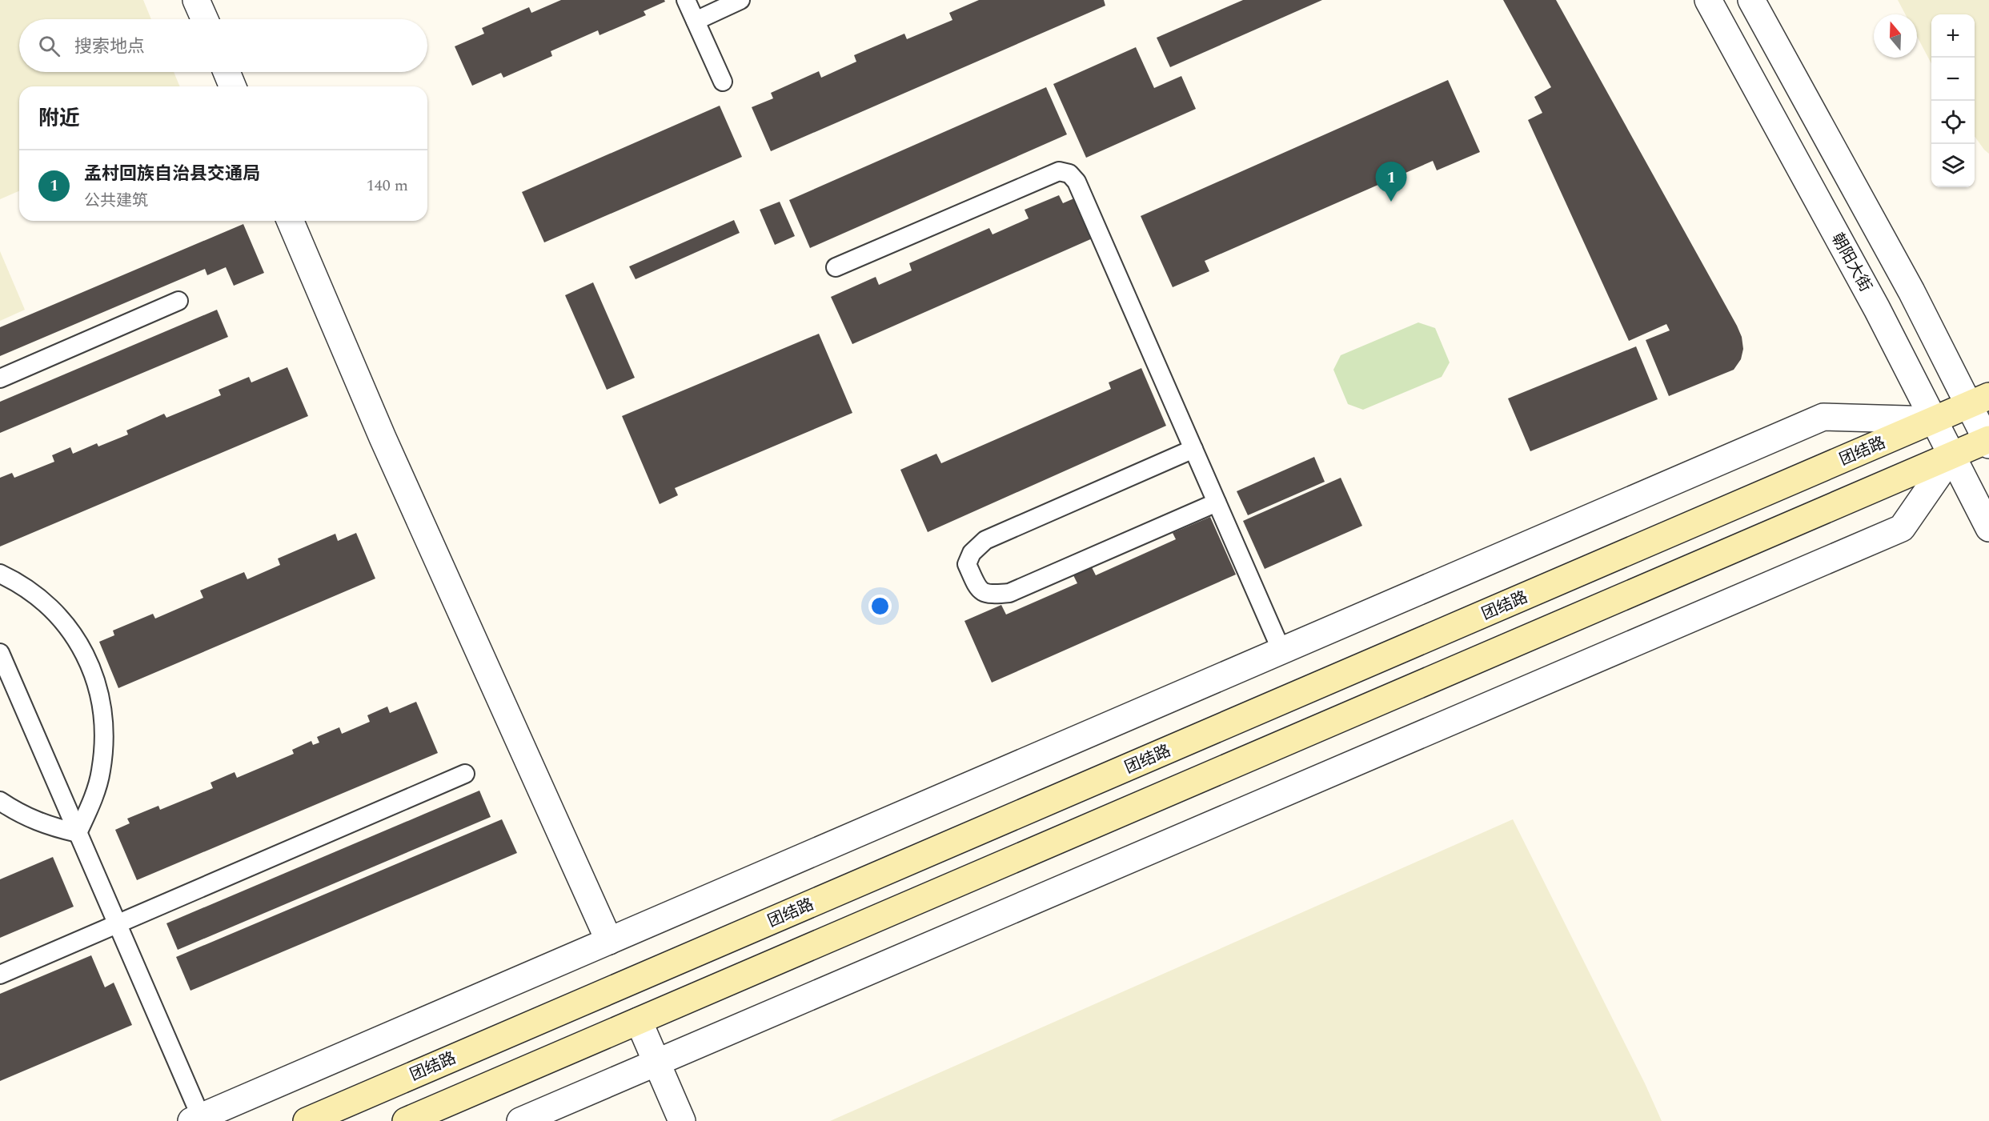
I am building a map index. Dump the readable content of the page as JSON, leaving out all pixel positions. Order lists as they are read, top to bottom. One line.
{"streets":{"main road":["团结路"],"street":["朝阳大街"]},"crossings":[["朝阳大街","团结路"]],"north":"top","page":{"map_buttons":["+","−"],"search":"搜索地点","heading":"附近","list":[{"mark":"1","name":"孟村回族自治县交通局","note":"公共建筑","value":"140 m"}],"pins":"1"}}
